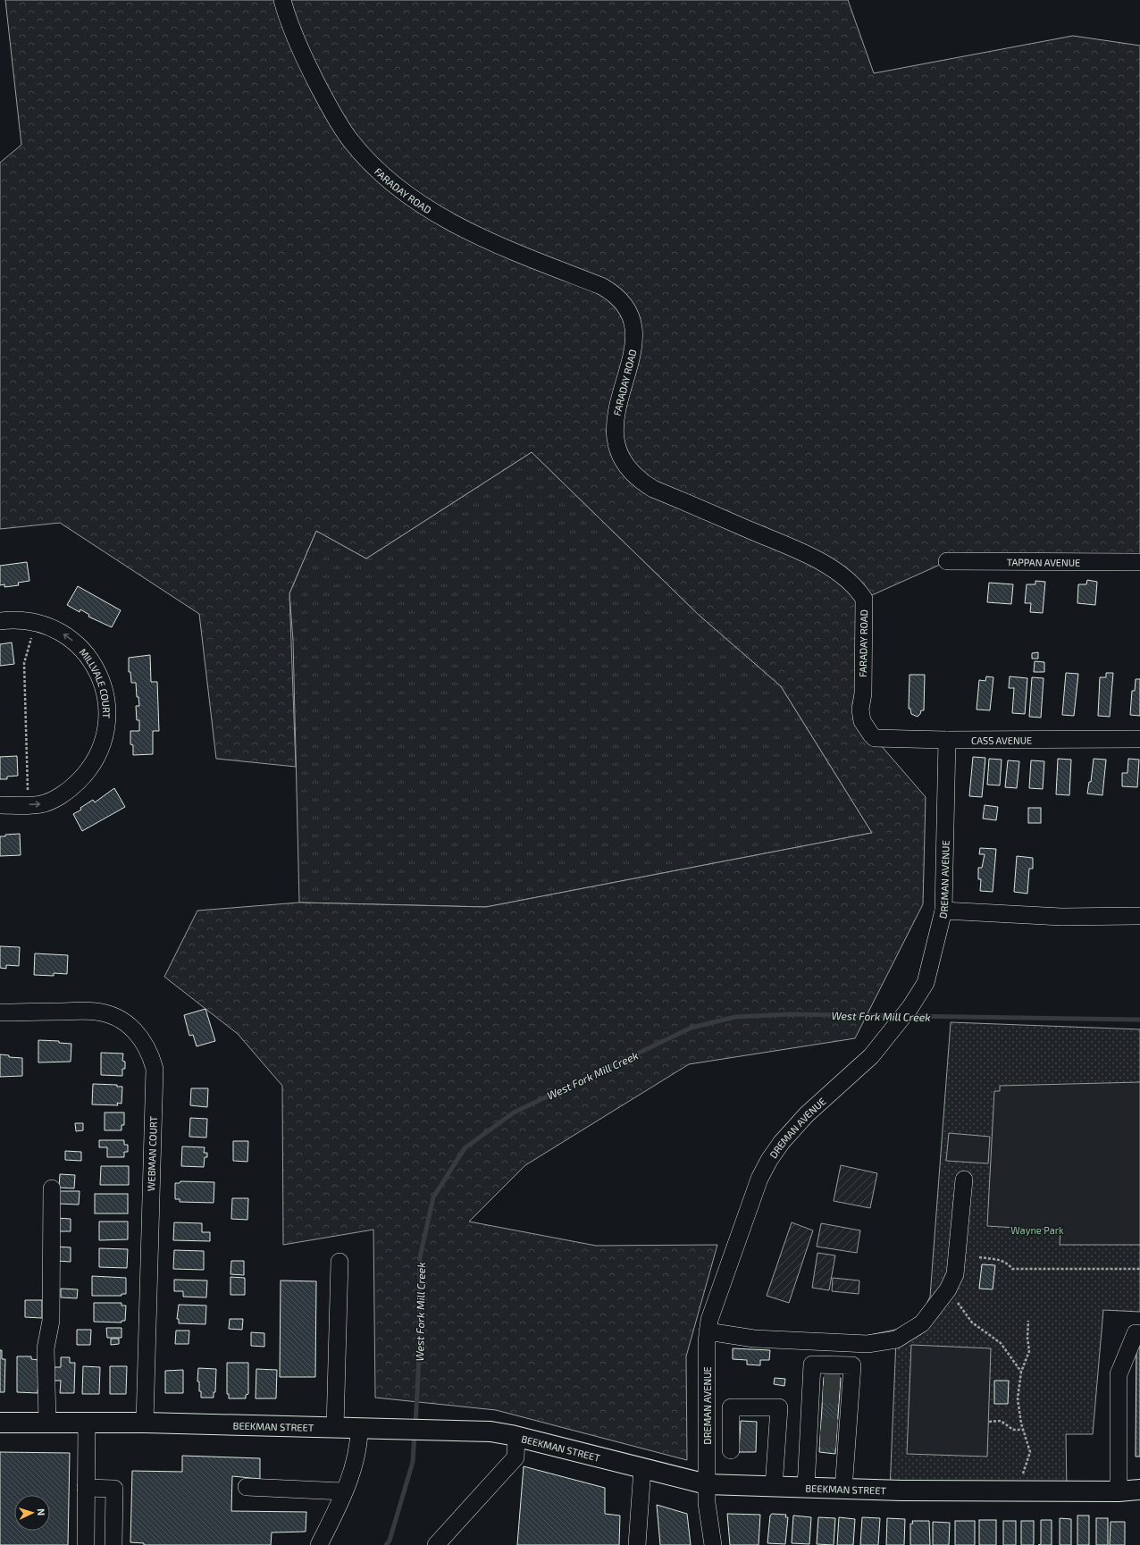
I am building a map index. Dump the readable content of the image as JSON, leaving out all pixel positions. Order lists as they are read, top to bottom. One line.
{"streets":{"main road":["BEEKMAN STREET"],"street":["FARADAY ROAD","TAPPAN AVENUE","MILLVALE COURT","CASS AVENUE","DREMAN AVENUE","WEBMAN COURT"]},"crossings":[["FARADAY ROAD","CASS AVENUE"],["CASS AVENUE","DREMAN AVENUE"],["DREMAN AVENUE","BEEKMAN STREET"],["WEBMAN COURT","BEEKMAN STREET"]],"water":["West Fork Mill Creek"],"parks":["Wayne Park"],"north":"right"}
